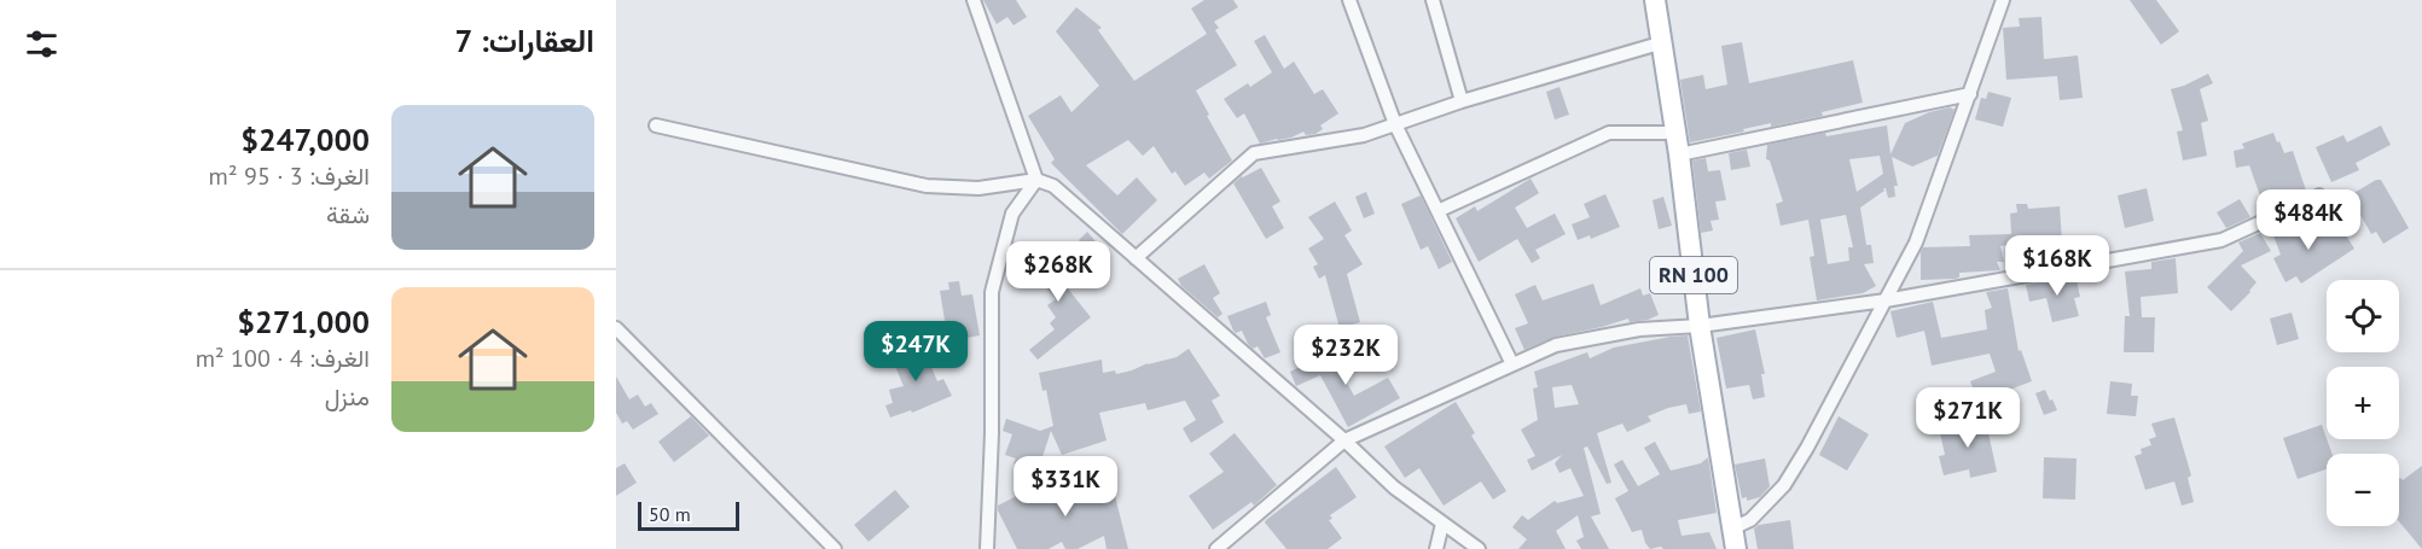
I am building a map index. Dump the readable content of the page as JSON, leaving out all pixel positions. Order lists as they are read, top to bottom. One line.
{"streets":{"main road":["RN 100"]},"scale_bar":"50 m","page":{"heading":"العقارات: 7","list":[{"name":"$247,000","note":"الغرف: 3 · 95 m² · شقة"},{"name":"$271,000","note":"الغرف: 4 · 100 m² · منزل"}],"price":["$484K","$168K","$268K","$247K","$232K","$271K","$331K"],"map_buttons":["+","−"],"scale":"50 m"}}
